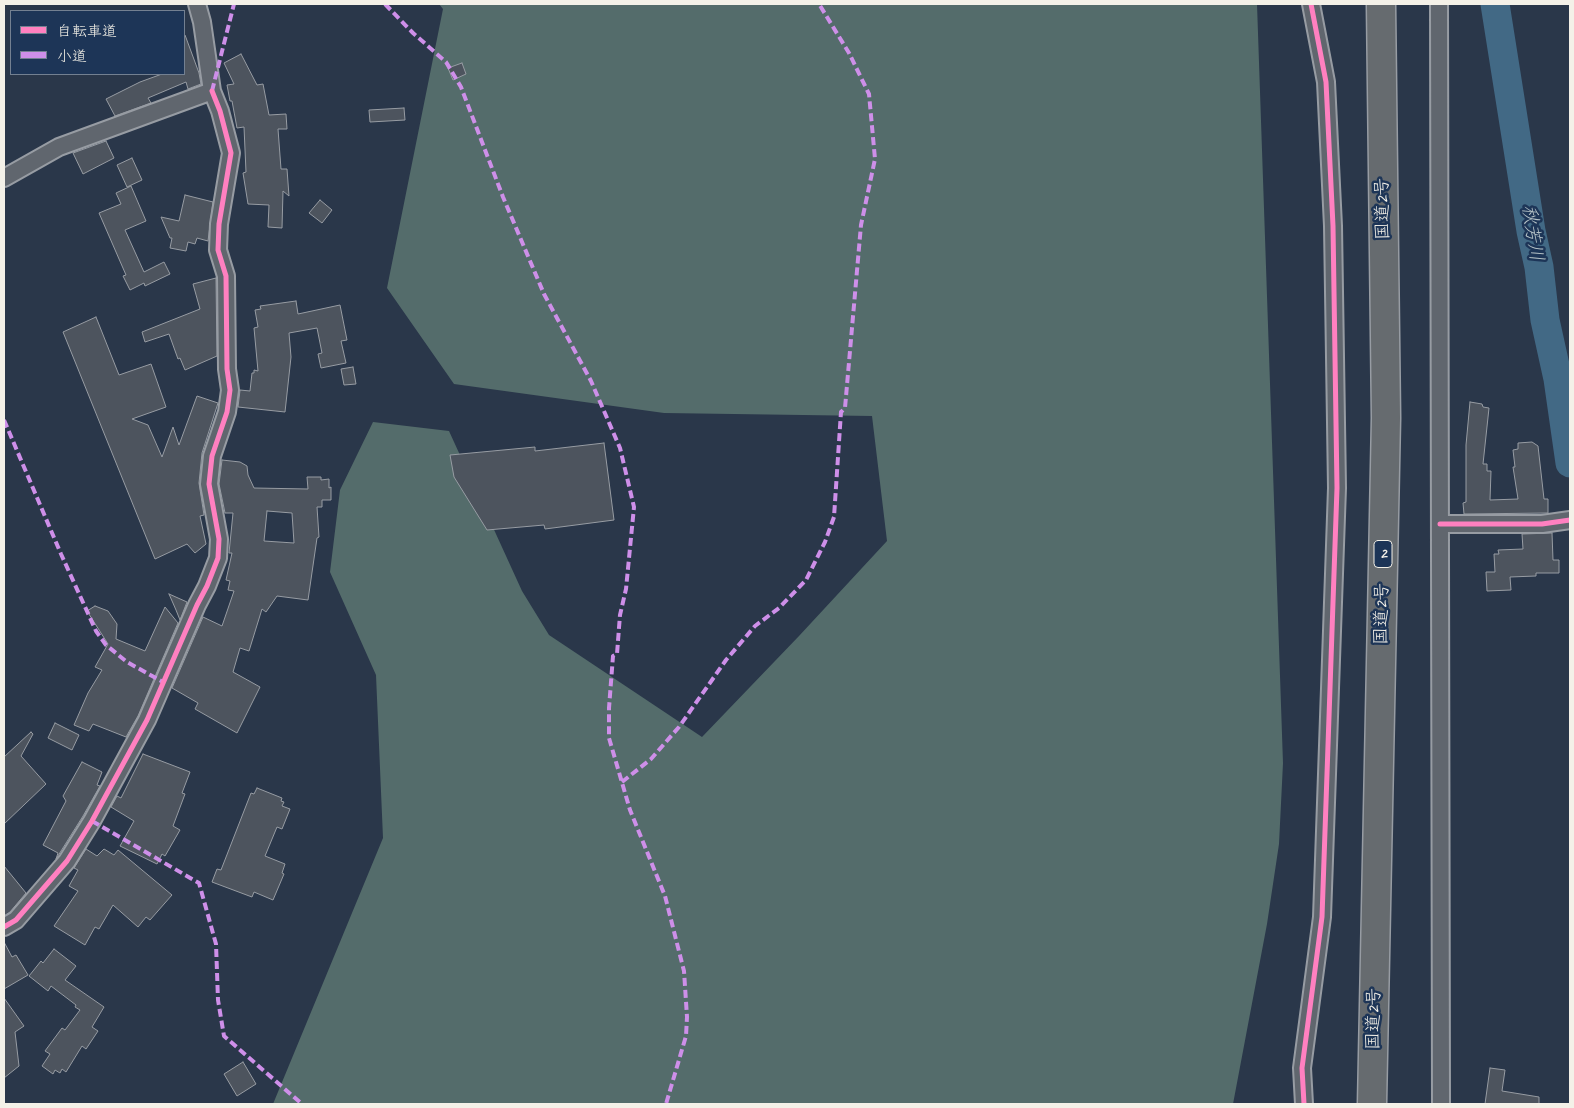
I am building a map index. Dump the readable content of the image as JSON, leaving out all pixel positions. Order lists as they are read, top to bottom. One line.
{"streets":{"highway":["国道2号","2"]},"water":["秋芳川"],"legend":["自転車道","小道"]}
